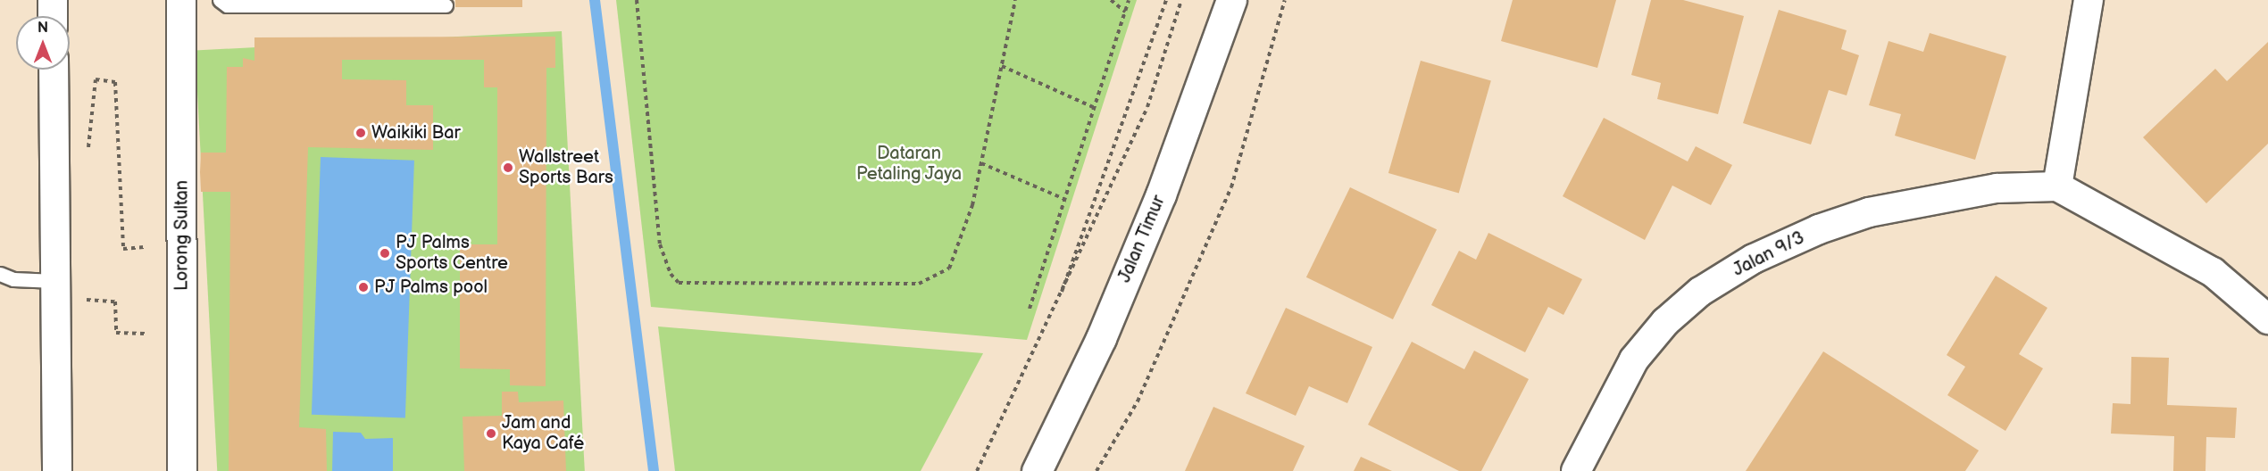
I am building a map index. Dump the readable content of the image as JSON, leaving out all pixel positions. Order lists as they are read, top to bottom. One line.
{"streets":{"main road":["Jalan Timur"],"street":["Lorong Sultan","Jalan 9/3"]},"parks":["Dataran Petaling Jaya"],"places":["Waikiki Bar","Wallstreet Sports Bars","PJ Palms Sports Centre","PJ Palms pool","Jam and Kaya Café"],"north":"top"}
